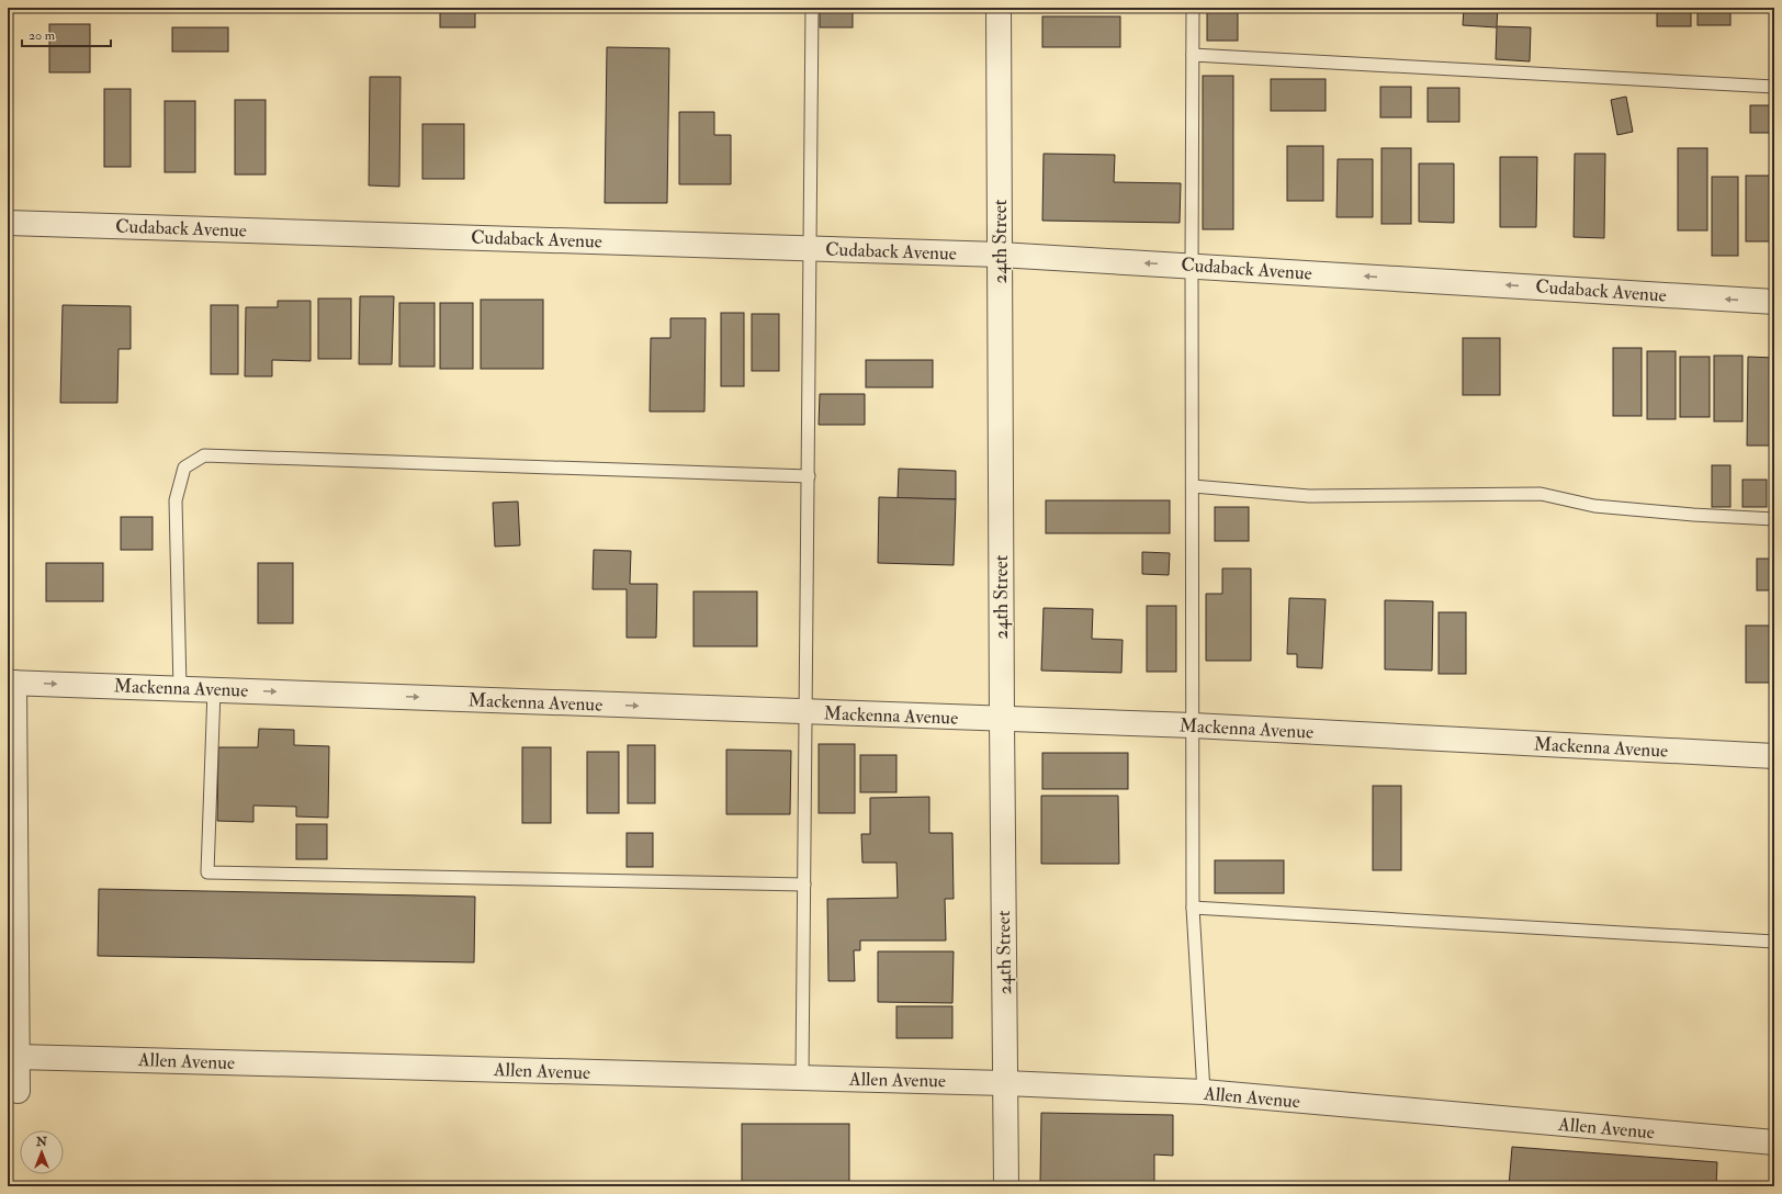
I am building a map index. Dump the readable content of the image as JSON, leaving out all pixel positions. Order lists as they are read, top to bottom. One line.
{"streets":{"street":["Cudaback Avenue","24th Street","Mackenna Avenue","Allen Avenue"]},"crossings":[["Cudaback Avenue","24th Street"],["24th Street","Mackenna Avenue"],["24th Street","Allen Avenue"]],"one_way":["Cudaback Avenue","Mackenna Avenue"],"scale_bar":"20 m","north":"top"}
